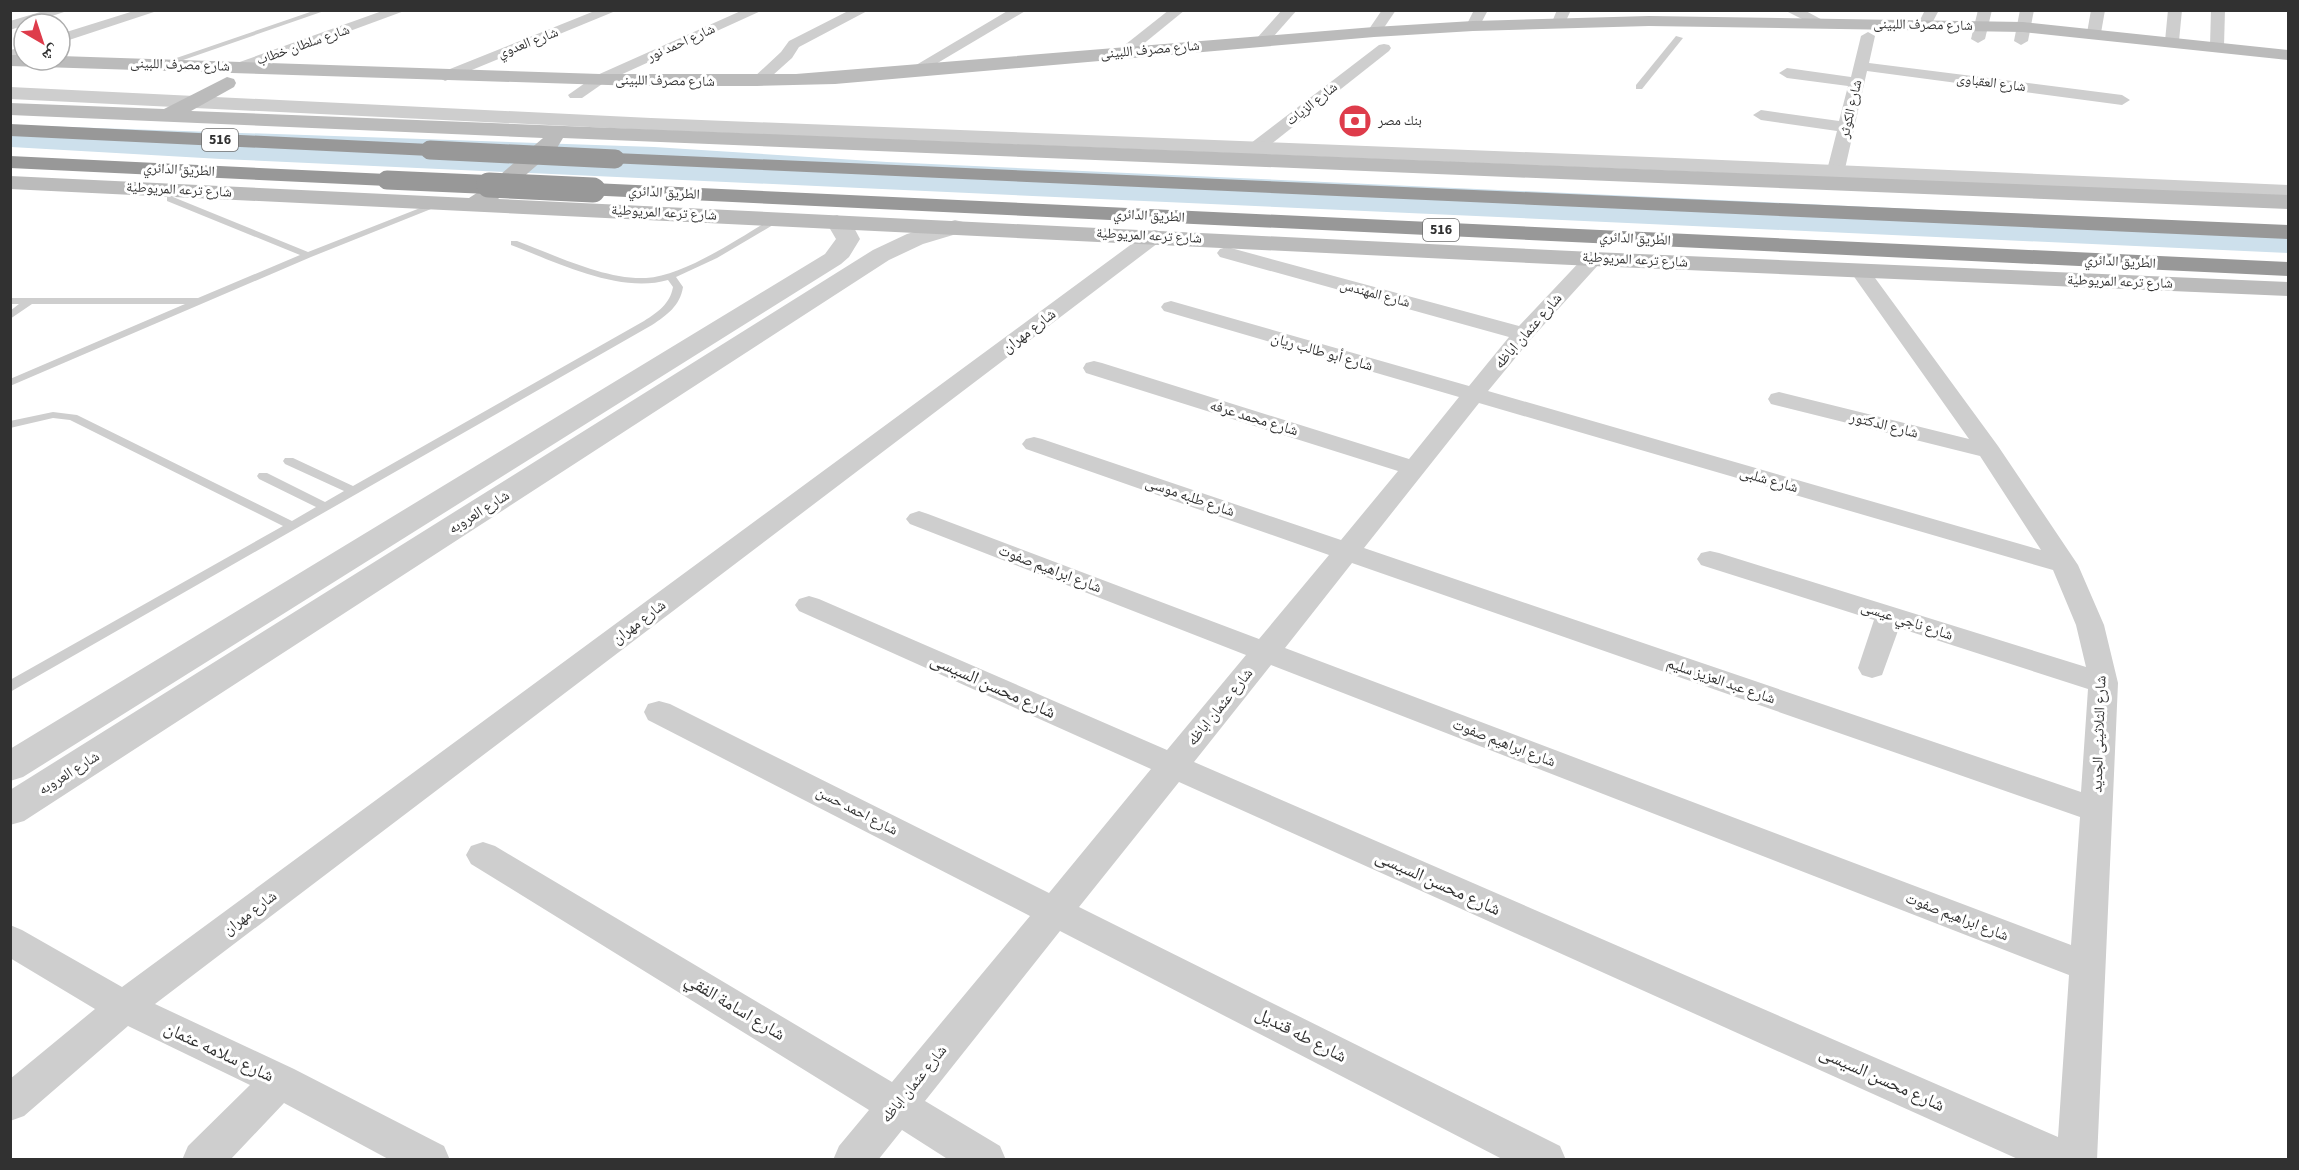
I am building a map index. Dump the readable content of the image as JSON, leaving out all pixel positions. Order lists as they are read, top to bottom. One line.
{"streets":{"highway":["516","الطريق الدائري"],"main road":["شارع مصرف اللبينى","شارع ترعه المريوطية"],"street":["شارع العدوي","شارع احمد نور","شارع سلطان خطاب","شارع العقباوى","شارع الزيات","شارع الكوثر","شارع المهندس","شارع مهران","شارع عثمان اباظه","شارع أبو طالب ريان","شارع محمد عرفه","شارع الدكتور","شارع شلبى","شارع طلبه موسى","شارع العروبه","شارع ابراهيم صفوت","شارع ناجي عيسى","شارع عبد العزيز سليم","شارع محسن السيسى","شارع الثلاثينى الجديد","شارع احمد حسن","شارع اسامة الفقي","شارع طه قنديل","شارع سلامه عثمان"]},"crossings":[["شارع مصرف اللبينى","شارع العدوي"],["شارع مصرف اللبينى","شارع احمد نور"],["شارع مصرف اللبينى","شارع سلطان خطاب"],["شارع مصرف اللبينى","شارع الزيات"],["شارع مصرف اللبينى","شارع الكوثر"],["شارع العقباوى","شارع الكوثر"],["شارع ترعه المريوطية","شارع مهران"],["شارع ترعه المريوطية","شارع عثمان اباظه"],["شارع ترعه المريوطية","شارع العروبه"],["شارع ترعه المريوطية","شارع الثلاثينى الجديد"],["شارع المهندس","شارع عثمان اباظه"],["شارع مهران","شارع سلامه عثمان"],["شارع عثمان اباظه","شارع أبو طالب ريان"],["شارع عثمان اباظه","شارع محمد عرفه"],["شارع عثمان اباظه","شارع شلبى"],["شارع عثمان اباظه","شارع طلبه موسى"],["شارع عثمان اباظه","شارع ابراهيم صفوت"],["شارع عثمان اباظه","شارع عبد العزيز سليم"],["شارع عثمان اباظه","شارع محسن السيسى"],["شارع عثمان اباظه","شارع احمد حسن"],["شارع عثمان اباظه","شارع اسامة الفقي"],["شارع عثمان اباظه","شارع طه قنديل"],["شارع أبو طالب ريان","شارع شلبى"],["شارع الدكتور","شارع الثلاثينى الجديد"],["شارع شلبى","شارع الثلاثينى الجديد"],["شارع طلبه موسى","شارع عبد العزيز سليم"],["شارع ابراهيم صفوت","شارع الثلاثينى الجديد"],["شارع ناجي عيسى","شارع الثلاثينى الجديد"],["شارع عبد العزيز سليم","شارع الثلاثينى الجديد"],["شارع احمد حسن","شارع طه قنديل"]],"places":{"bank":["بنك مصر"]},"north":"bottom right"}
